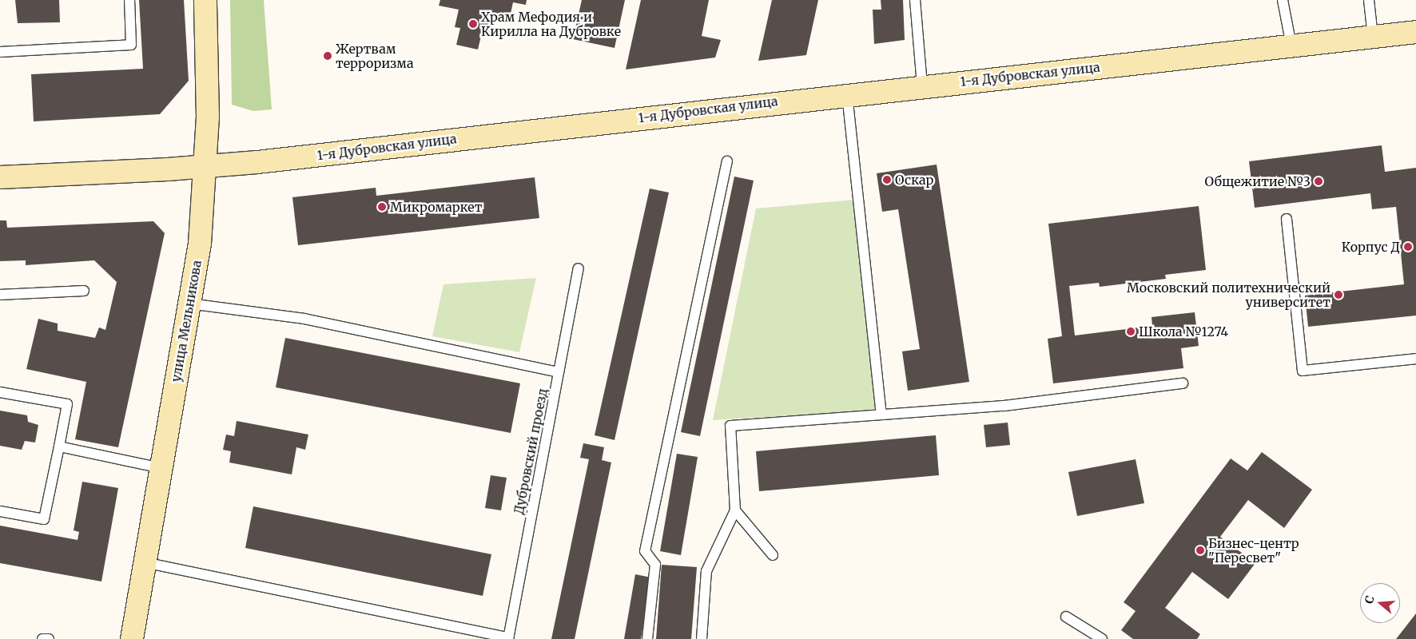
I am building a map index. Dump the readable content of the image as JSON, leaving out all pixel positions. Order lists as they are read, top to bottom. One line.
{"streets":{"main road":["1-я Дубровская улица","улица Мельникова"],"lane":["Дубровский проезд"]},"crossings":[["1-я Дубровская улица","улица Мельникова"]],"places":["Храм Мефодия и Кирилла на Дубровке","Жертвам терроризма","Оскар","Общежитие №3","Микромаркет","Корпус Д","Московский политехнический университет","Школа №1274","Бизнес-центр \"Пересвет\""],"north":"left"}
